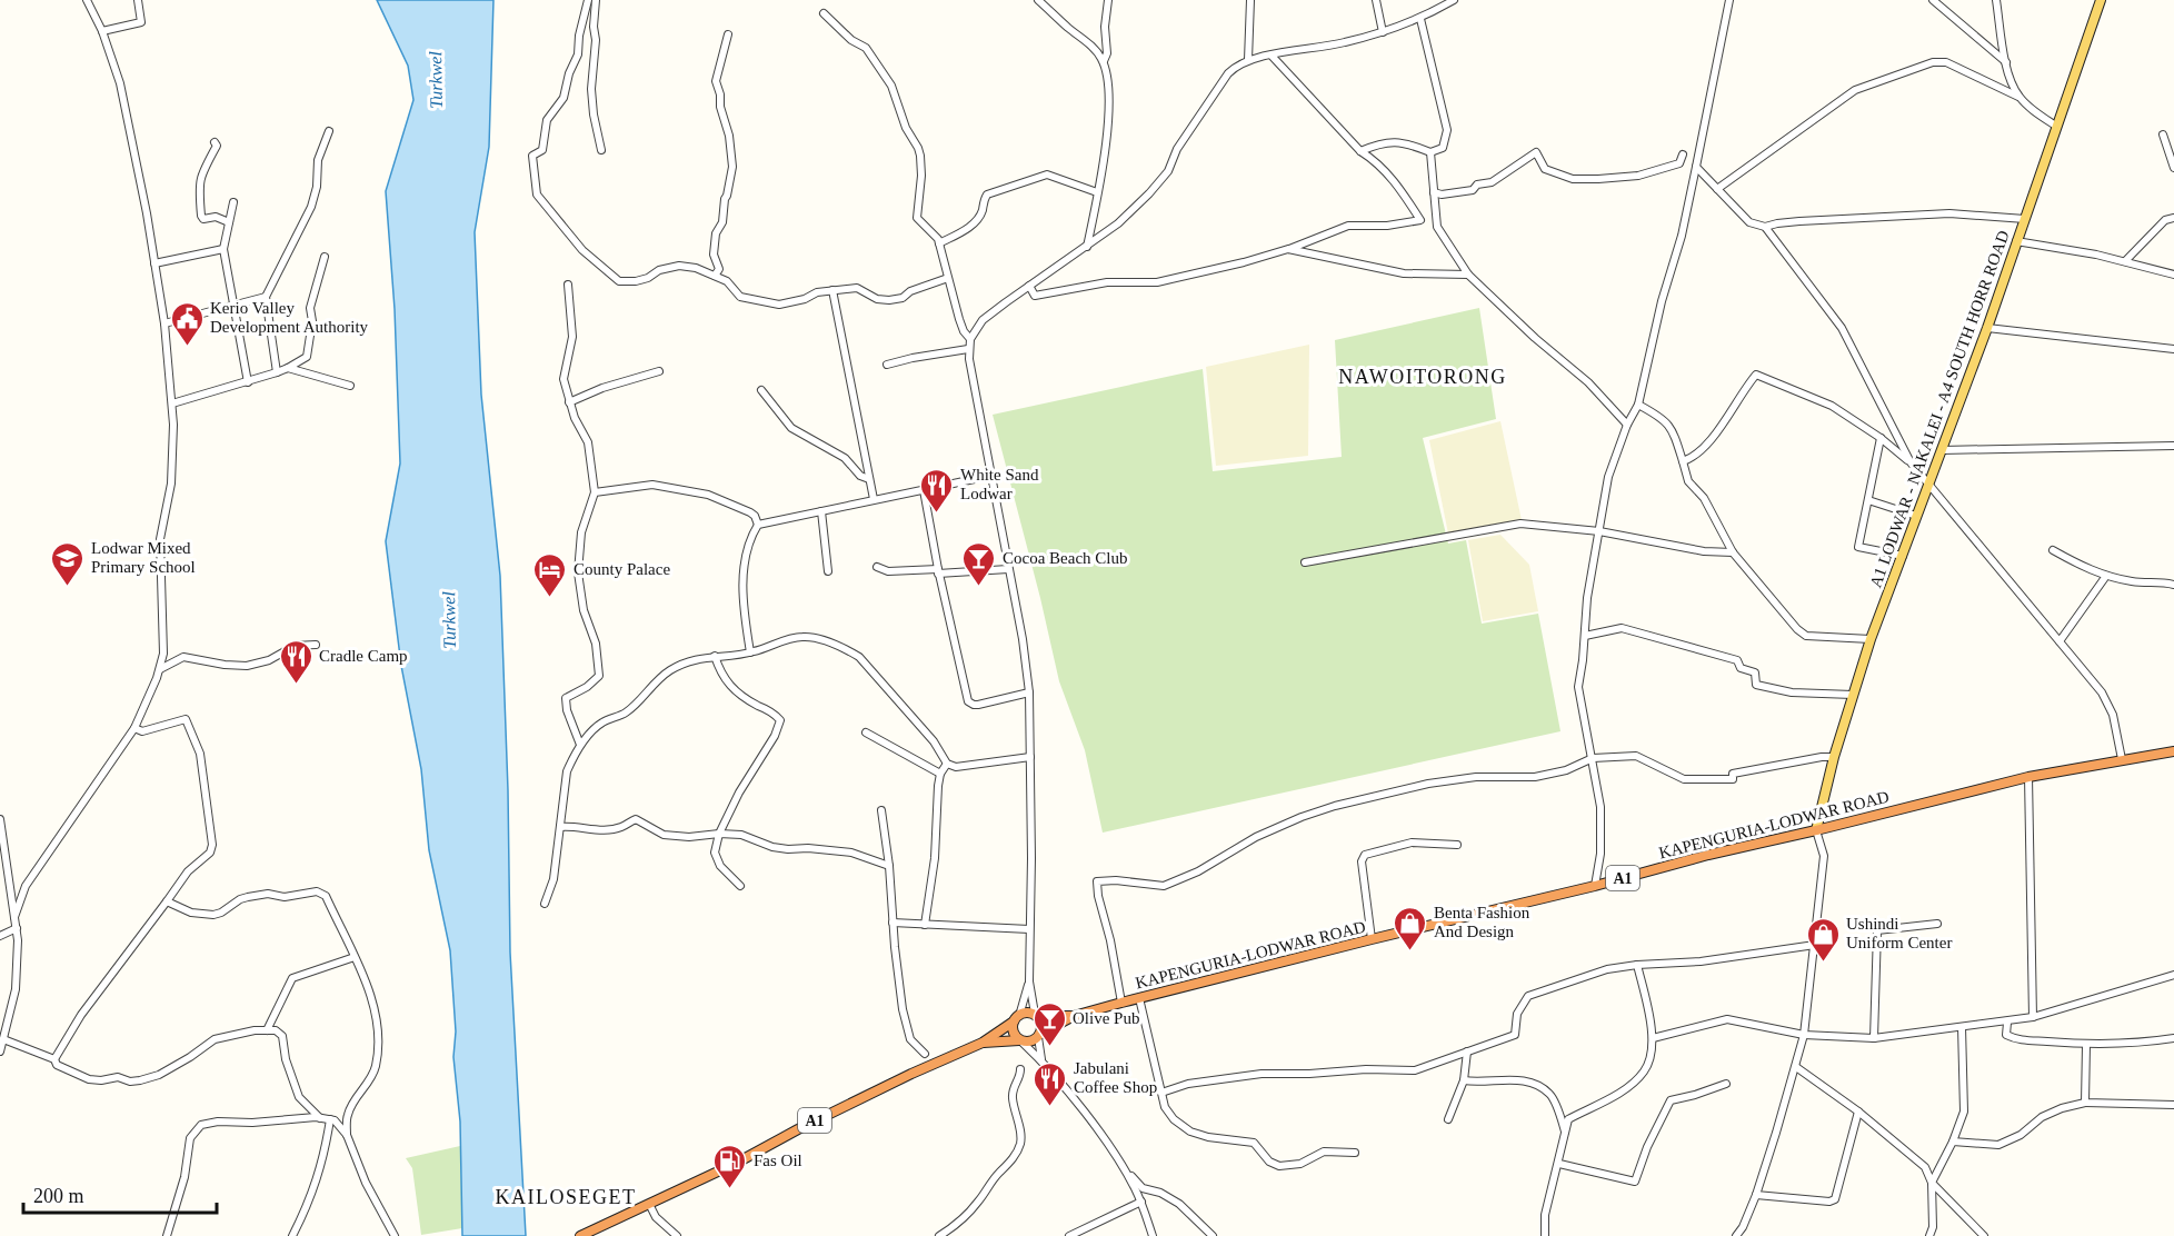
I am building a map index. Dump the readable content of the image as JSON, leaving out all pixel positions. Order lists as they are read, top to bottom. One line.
{"streets":{"highway":["KAPENGURIA-LODWAR ROAD","A1"],"main road":["A1 LODWAR - NAKALEI - A4 SOUTH HORR ROAD"]},"crossings":[["A1 LODWAR - NAKALEI - A4 SOUTH HORR ROAD","KAPENGURIA-LODWAR ROAD"],["KAPENGURIA-LODWAR ROAD","A1"]],"districts":["NAWOITORONG","KAILOSEGET"],"water":["Turkwel"],"places":{"public building":["Kerio Valley Development Authority"],"restaurant":["White Sand Lodwar","Cradle Camp","Jabulani Coffee Shop"],"school or university":["Lodwar Mixed Primary School"],"bar":["Cocoa Beach Club","Olive Pub"],"hotel":["County Palace"],"shop":["Benta Fashion And Design","Ushindi Uniform Center"],"fuel station":["Fas Oil"]},"scale_bar":"200 m"}
